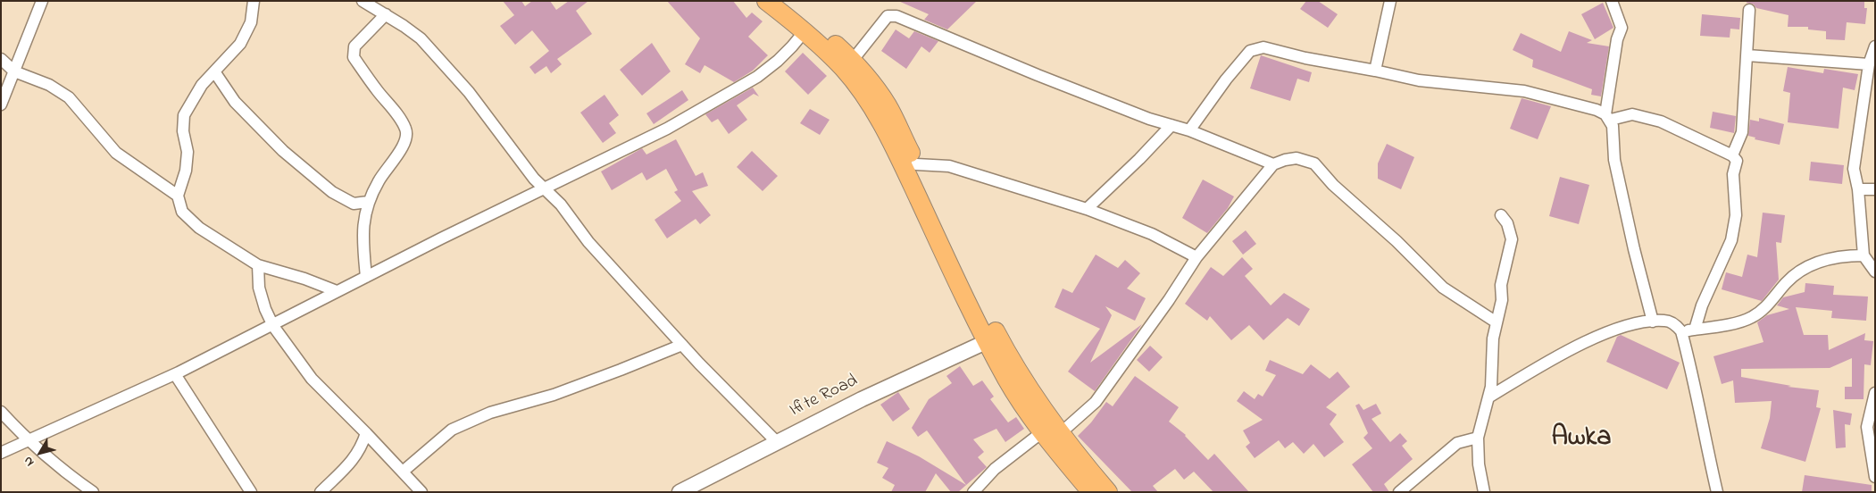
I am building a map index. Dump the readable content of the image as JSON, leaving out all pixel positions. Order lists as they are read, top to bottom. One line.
{"streets":{"street":["Ifite Road"]},"districts":["Awka"],"north":"bottom left"}
